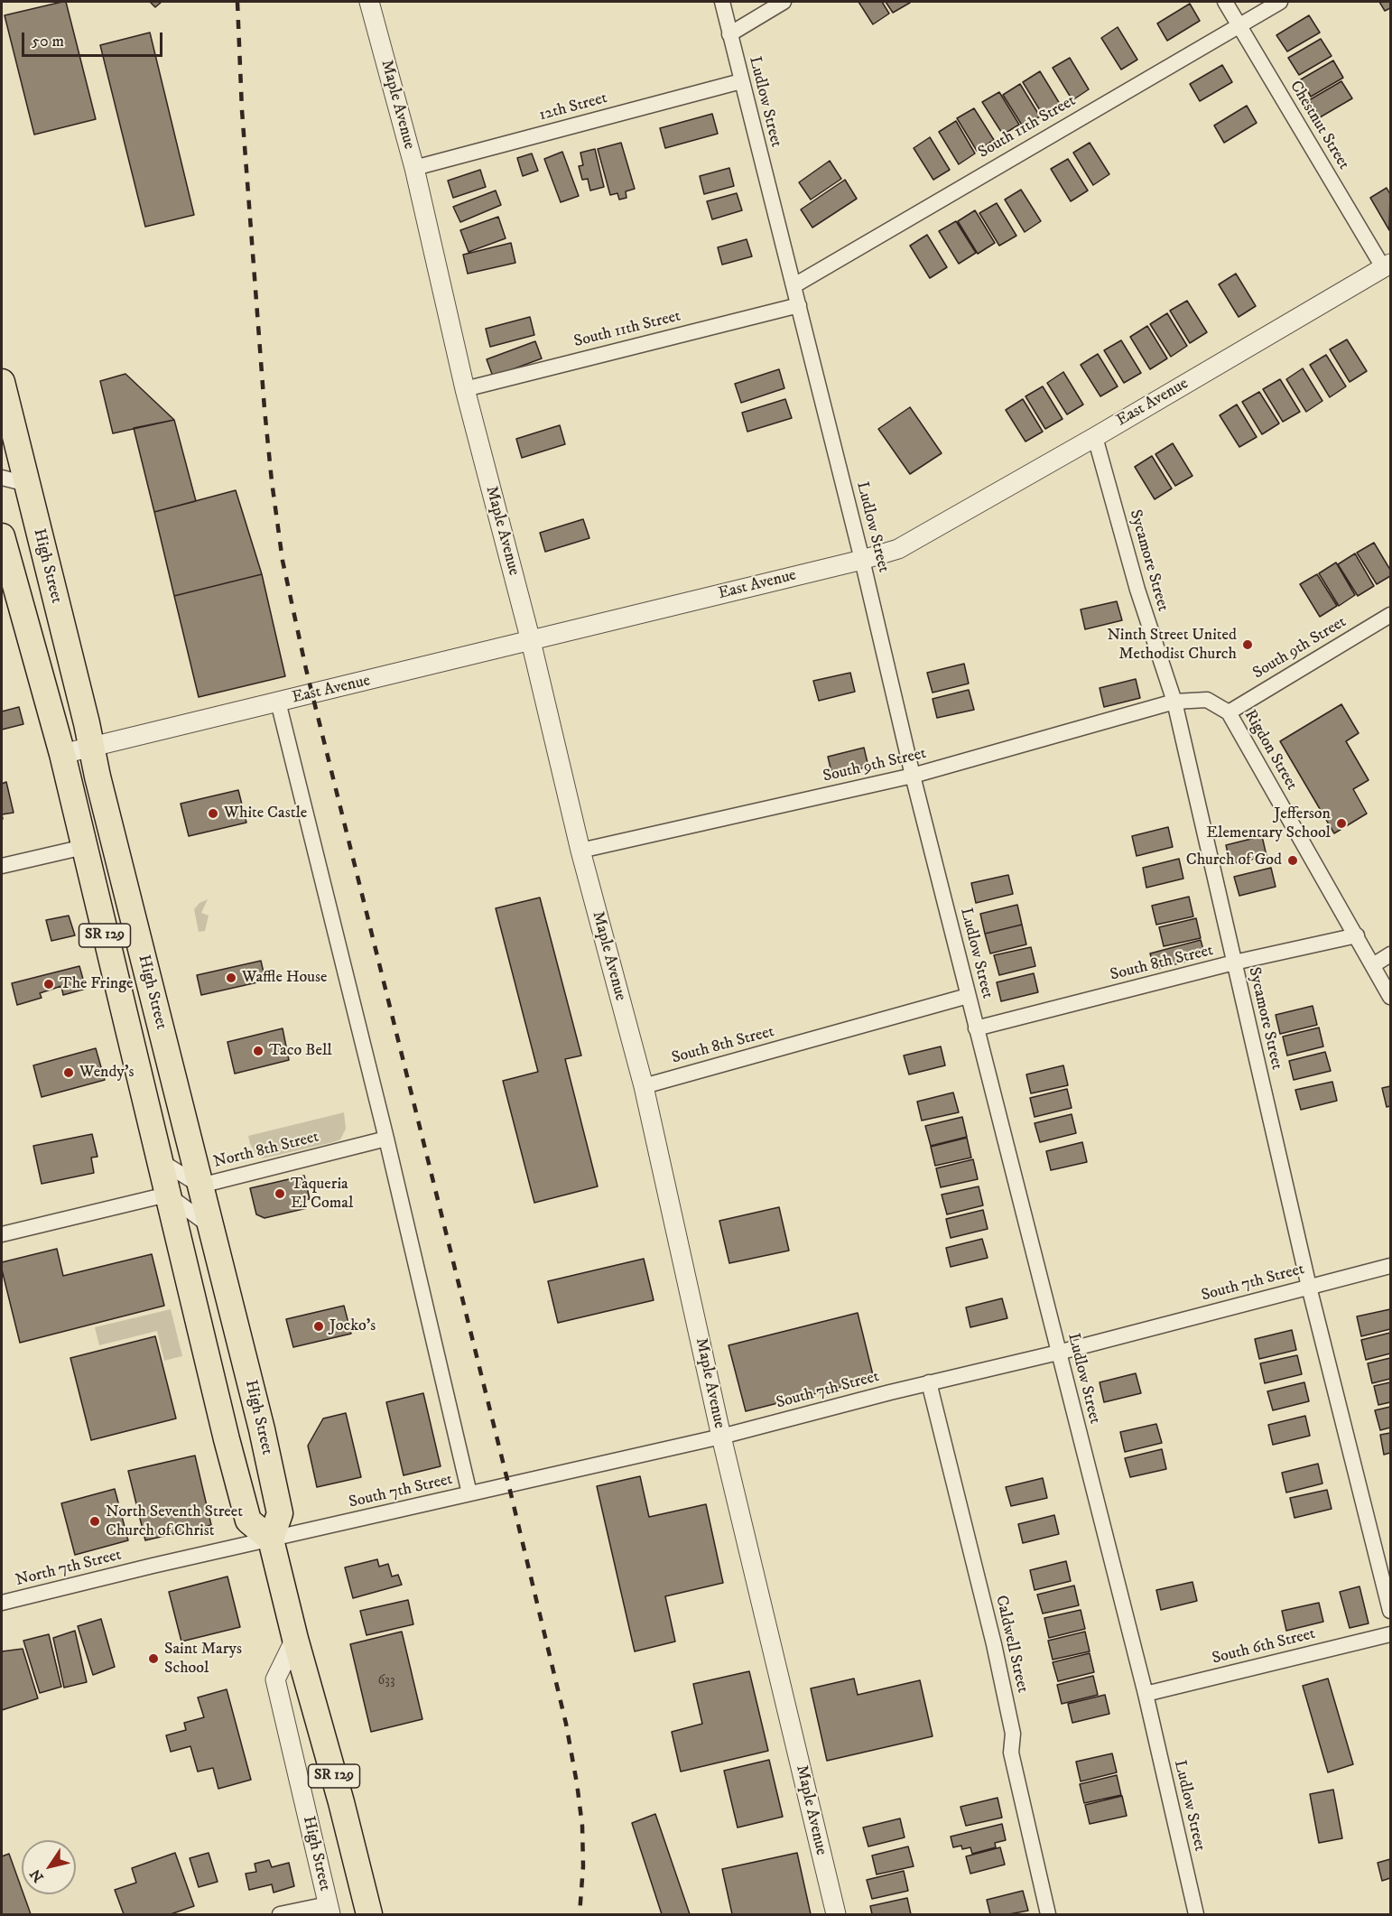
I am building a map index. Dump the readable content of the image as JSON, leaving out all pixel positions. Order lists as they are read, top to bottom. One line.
{"streets":{"highway":["High Street","SR 129"],"street":["Ludlow Street","Maple Avenue","12th Street","Chestnut Street","South 11th Street","East Avenue","Sycamore Street","South 9th Street","Rigdon Street","South 8th Street","North 8th Street","South 7th Street","North 7th Street","Caldwell Street","South 6th Street"]},"crossings":[["Ludlow Street","12th Street"],["Ludlow Street","South 11th Street"],["Ludlow Street","East Avenue"],["Ludlow Street","South 9th Street"],["Ludlow Street","South 8th Street"],["Ludlow Street","South 7th Street"],["Ludlow Street","South 6th Street"],["Maple Avenue","12th Street"],["Maple Avenue","South 11th Street"],["Maple Avenue","East Avenue"],["Maple Avenue","South 9th Street"],["Maple Avenue","South 8th Street"],["Maple Avenue","South 7th Street"],["Chestnut Street","South 11th Street"],["Chestnut Street","East Avenue"],["East Avenue","Sycamore Street"],["East Avenue","High Street"],["Sycamore Street","South 9th Street"],["Sycamore Street","Rigdon Street"],["Sycamore Street","South 8th Street"],["Sycamore Street","South 7th Street"],["High Street","SR 129"],["High Street","North 8th Street"],["High Street","South 7th Street"],["High Street","North 7th Street"],["South 9th Street","Rigdon Street"],["Rigdon Street","South 8th Street"],["SR 129","South 7th Street"],["SR 129","North 7th Street"],["South 7th Street","North 7th Street"],["South 7th Street","Caldwell Street"]],"places":["Ninth Street United Methodist Church","White Castle","Jefferson Elementary School","Church of God","Waffle House","The Fringe","Taco Bell","Wendy's","Taqueria El Comal","Jocko's","North Seventh Street Church of Christ","Saint Marys School"],"house_numbers":["633"],"scale_bar":"50 m","north":"bottom left"}
